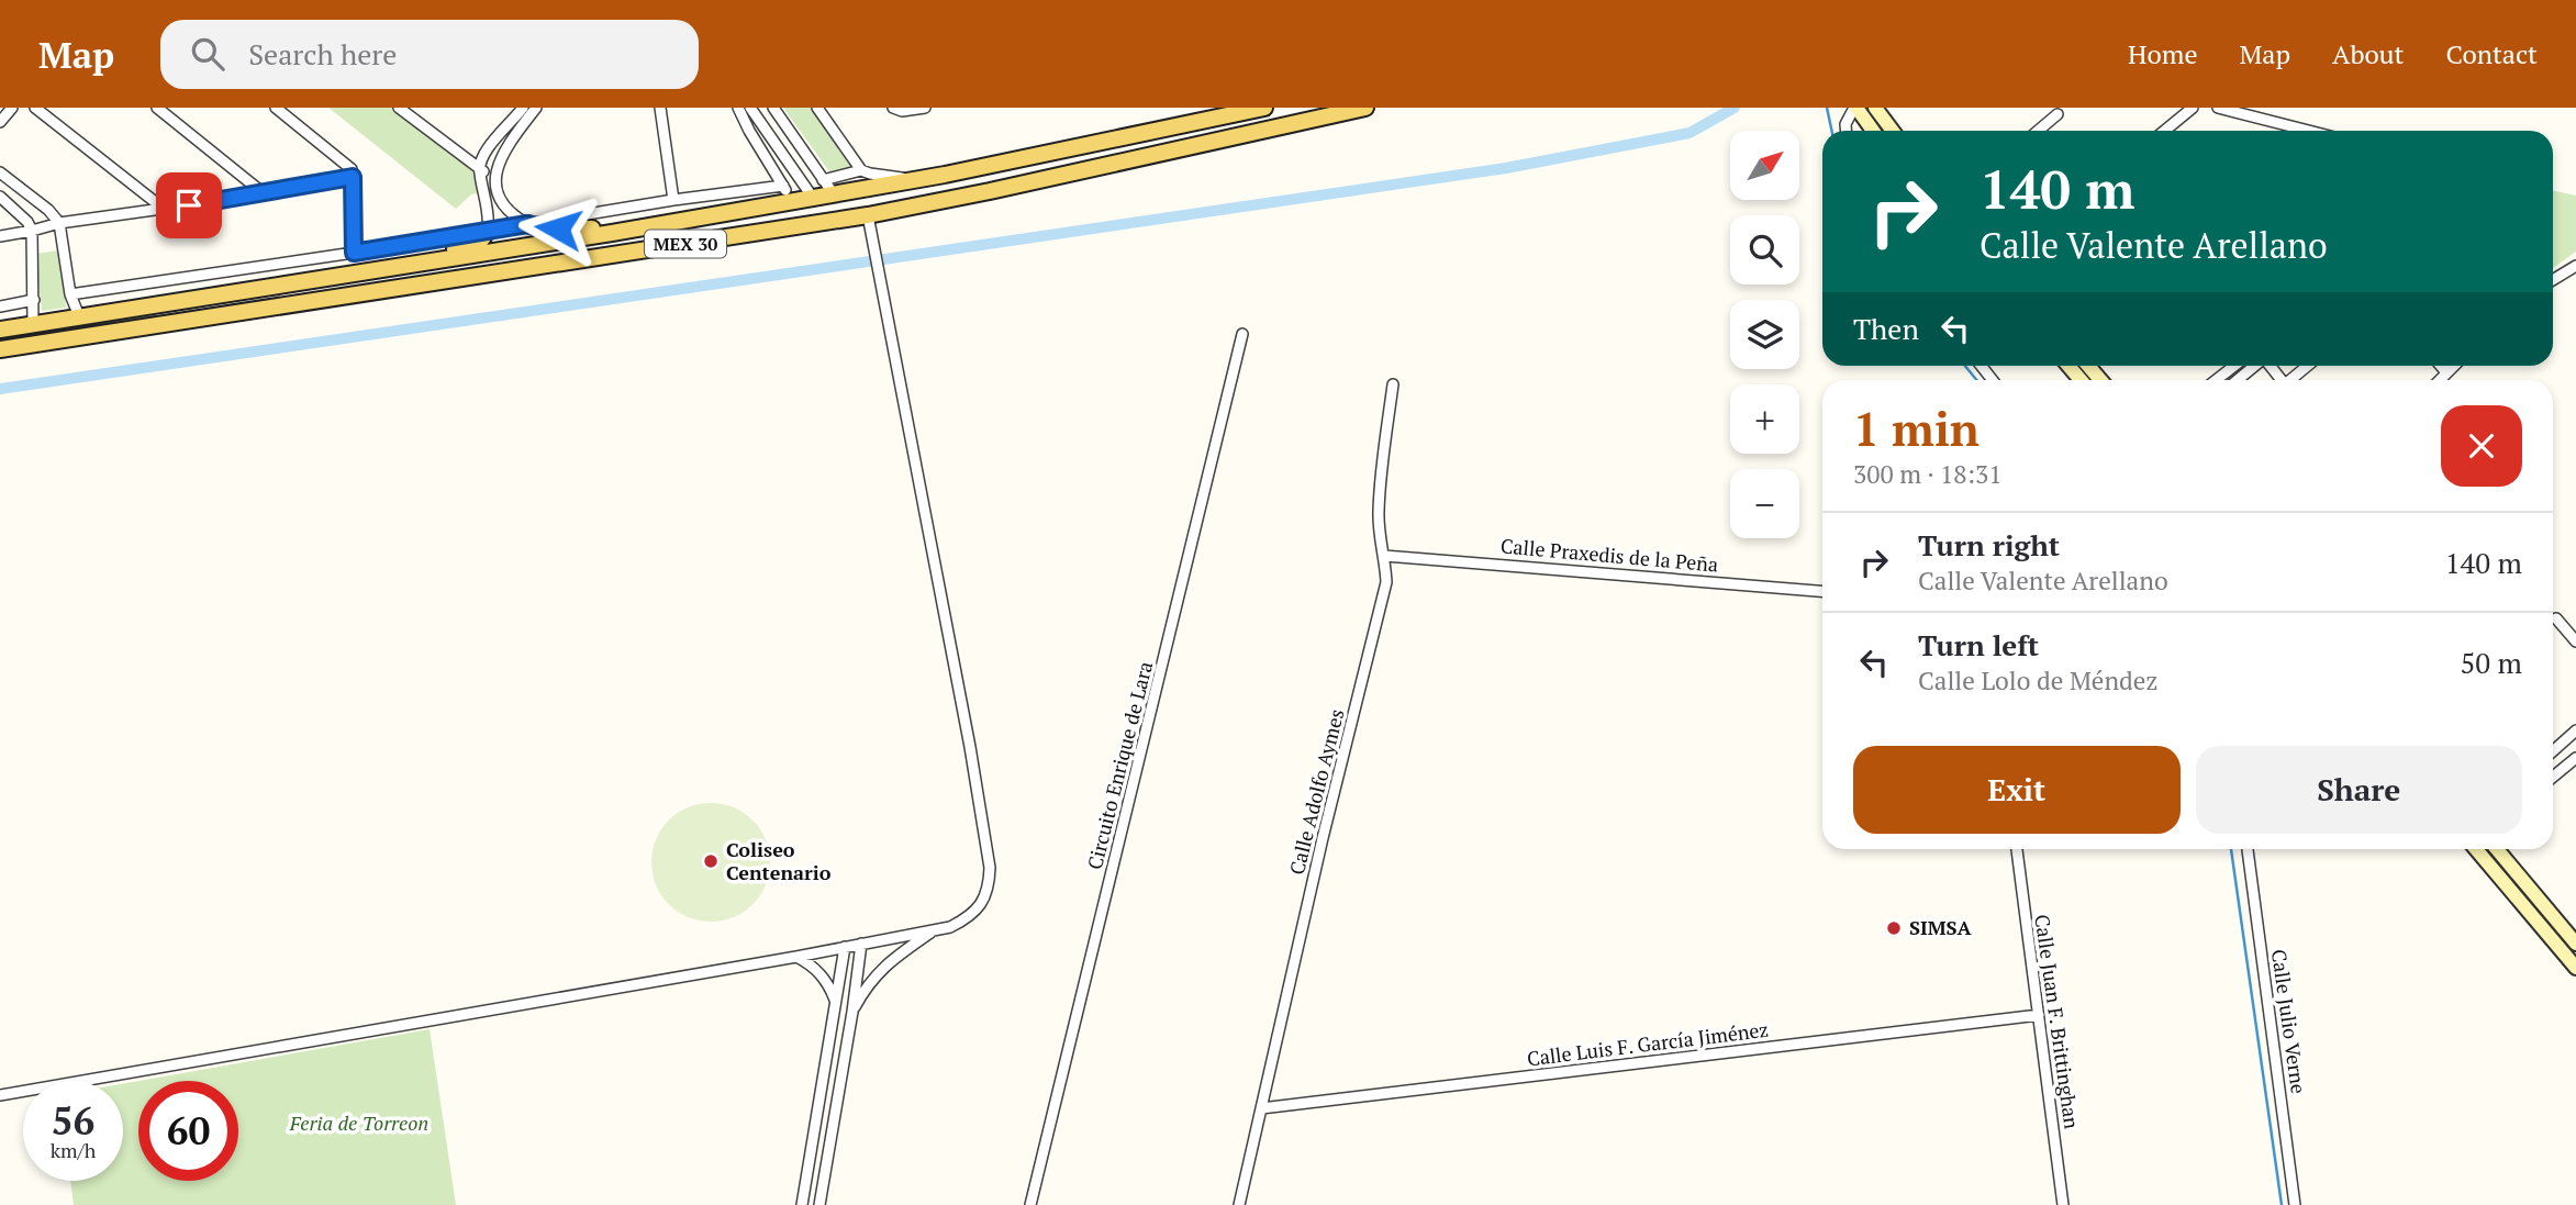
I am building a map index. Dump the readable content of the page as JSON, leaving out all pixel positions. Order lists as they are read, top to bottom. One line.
{"streets":{"main road":["MEX 30"],"street":["Calle Praxedis de la Peña","Circuito Enrique de Lara","Calle Adolfo Aymes","Calle Juan F. Brittinghan","Calle Julio Verne","Calle Luis F. García Jiménez"]},"crossings":[["Calle Praxedis de la Peña","Calle Adolfo Aymes"],["Calle Adolfo Aymes","Calle Luis F. García Jiménez"],["Calle Juan F. Brittinghan","Calle Luis F. García Jiménez"]],"parks":["Feria de Torreon"],"places":["Coliseo Centenario","SIMSA"],"north":"top right","page":{"header":"Map","search":"Search here","nav":["Home","Map","About","Contact"],"map_buttons":["+","−"],"turn":["140 m","Calle Valente Arellano"],"then":"Then","heading":["1 min","300 m · 18:31"],"list":[{"name":"Turn right","note":"Calle Valente Arellano","value":"140 m"},{"name":"Turn left","note":"Calle Lolo de Méndez","value":"50 m"}],"buttons":["Exit","Share"],"speed":"56 km/h","limit":"60"}}
